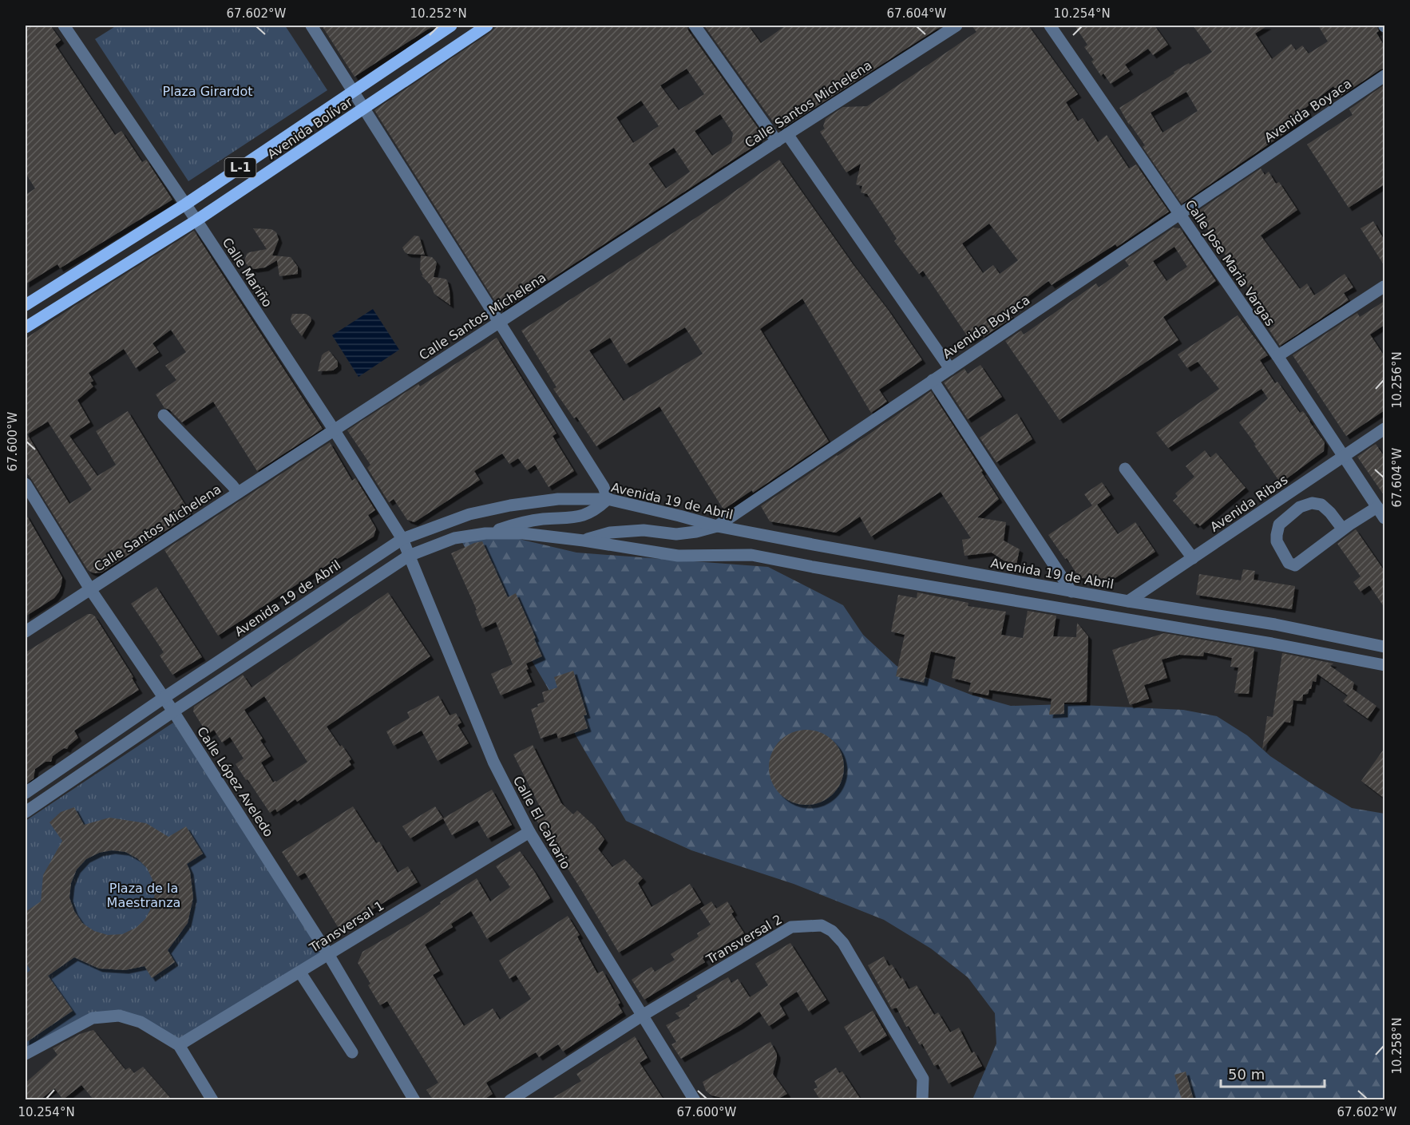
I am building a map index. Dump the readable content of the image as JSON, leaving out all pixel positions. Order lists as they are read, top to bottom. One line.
{"streets":{"main road":["Avenida Bolívar","L-1"],"street":["Calle Santos Michelena","Avenida Boyaca","Calle Jose Maria Vargas","Calle Mariño","Avenida 19 de Abril","Avenida Ribas","Calle López Aveledo","Calle El Calvario","Transversal 1","Transversal 2"]},"crossings":[["Calle Santos Michelena","Calle Mariño"],["Calle Santos Michelena","Calle López Aveledo"],["Avenida Boyaca","Calle Jose Maria Vargas"],["Avenida Boyaca","Avenida 19 de Abril"],["Avenida Bolívar","Calle Mariño"],["Calle Jose Maria Vargas","Avenida Ribas"],["Calle Mariño","Avenida 19 de Abril"],["Calle Mariño","Calle El Calvario"],["Avenida 19 de Abril","Avenida Ribas"],["Avenida 19 de Abril","Calle López Aveledo"],["Avenida 19 de Abril","Calle El Calvario"],["Calle López Aveledo","Transversal 1"],["Calle El Calvario","Transversal 1"],["Calle El Calvario","Transversal 2"]],"parks":["Plaza Girardot","Plaza de la Maestranza"],"scale_bar":"50 m","coordinates":["67.602°W","10.252°N","67.604°W","10.254°N","10.256°N","67.600°W","10.258°N"]}
